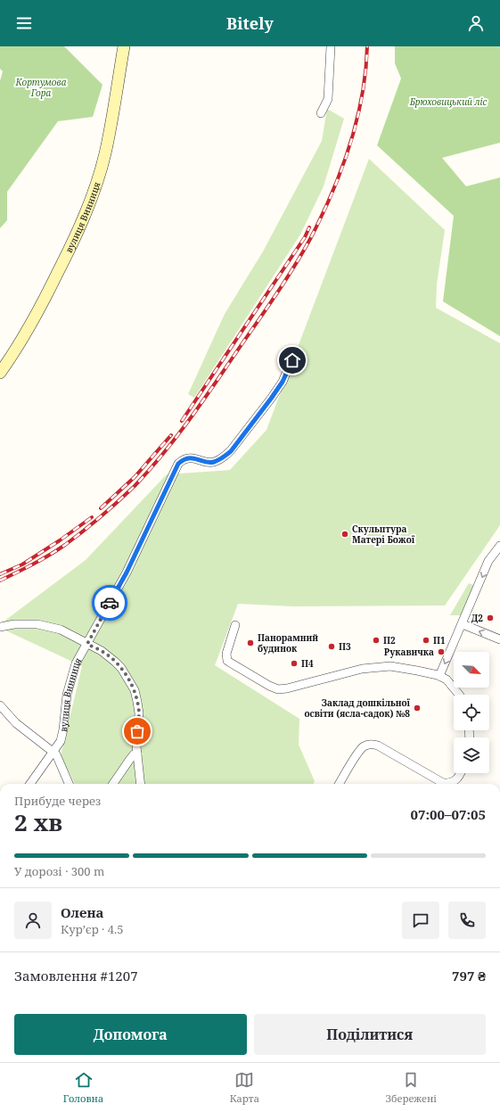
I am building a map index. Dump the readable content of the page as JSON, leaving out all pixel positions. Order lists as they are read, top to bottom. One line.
{"streets":{"main road":["вулиця Винниця"]},"parks":["Кортумова Гора","Брюховицький ліс"],"places":["Скульптура Матері Божої","Д2","П2","П1","Панорамний будинок","П3","Рукавичка","П4","Заклад дошкільної освіти (ясла-садок) №8"],"north":"bottom right","page":{"header":"Bitely","heading":["2 хв","Прибуде через","07:00–07:05"],"panel":["Олена","Кур’єр · 4.5","Замовлення #1207","797 ₴"],"bar":"У дорозі · 300 m","buttons":["Допомога","Поділитися"],"tabs":["Головна","Карта","Збережені"]}}
